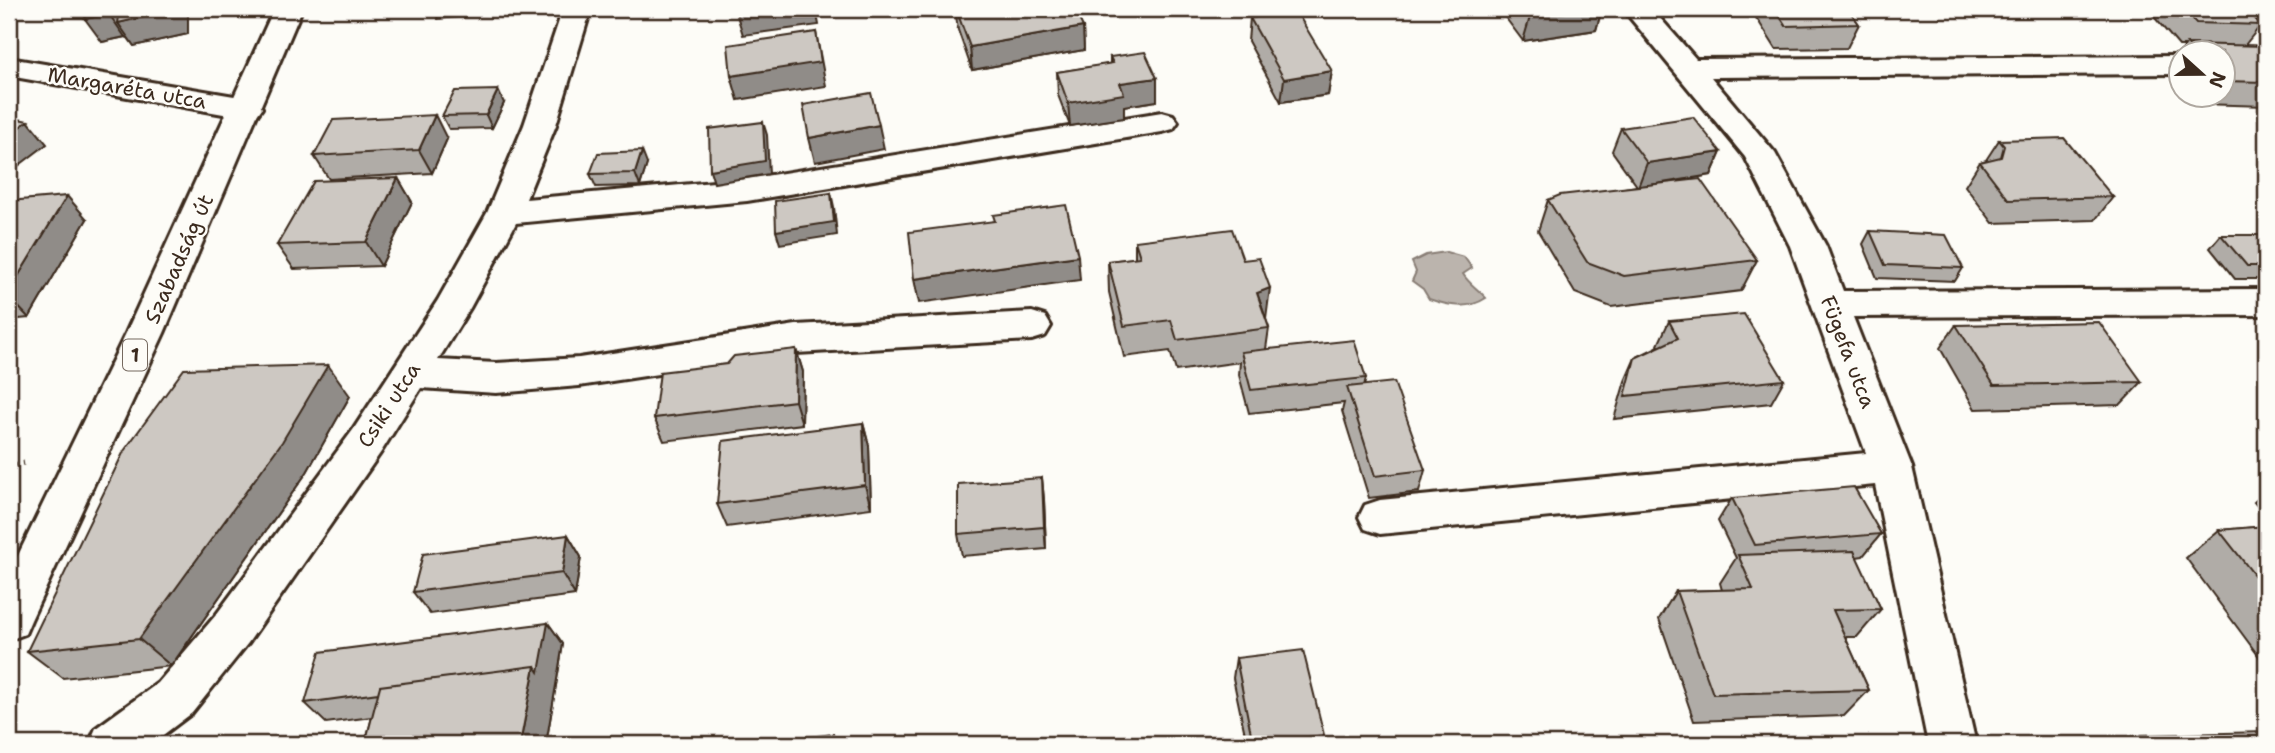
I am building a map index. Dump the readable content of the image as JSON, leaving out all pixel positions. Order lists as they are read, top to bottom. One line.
{"streets":{"street":["Margaréta utca","Szabadság út","Fügefa utca","1","Csiki utca"]},"crossings":[["Margaréta utca","Szabadság út"]],"north":"right"}
